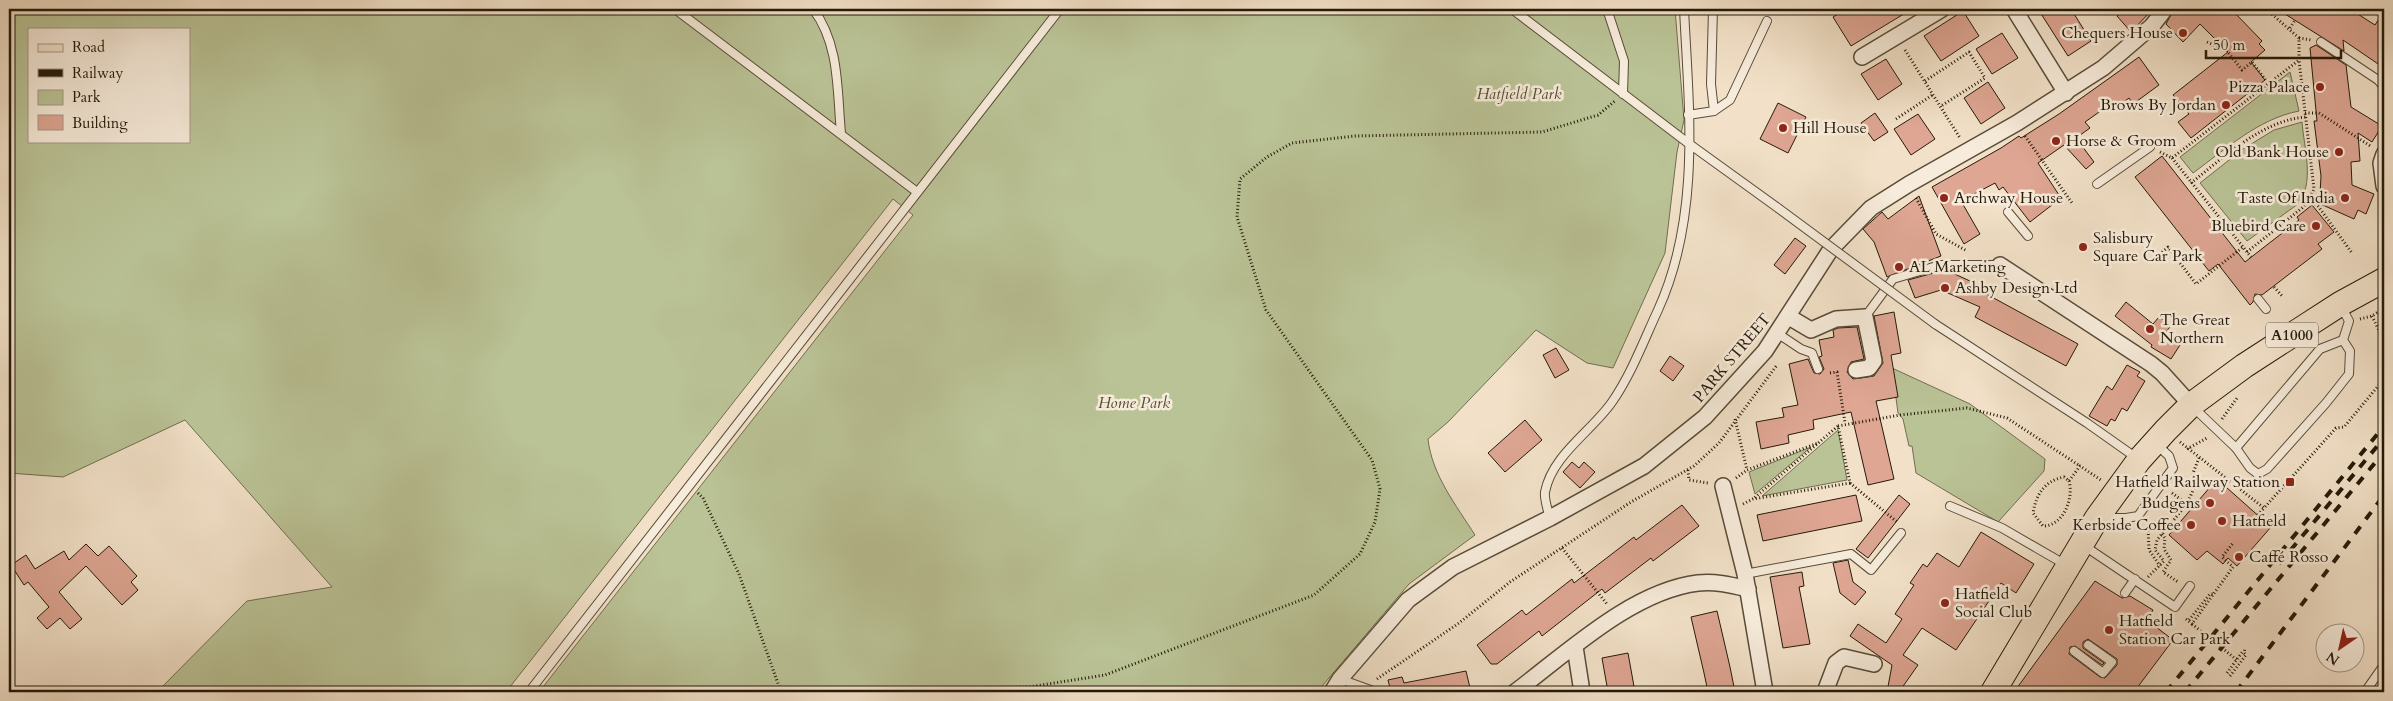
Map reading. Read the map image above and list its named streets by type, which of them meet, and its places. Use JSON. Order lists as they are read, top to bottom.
{
  "streets": {
    "main road": ["A1000"],
    "street": ["PARK STREET"]
  },
  "parks": ["Hatfield Park", "Home Park"],
  "places": {
    "other": [
      "Chequers House",
      "Pizza Palace",
      "Brows By Jordan",
      "Hill House",
      "Horse & Groom",
      "Old Bank House",
      "Archway House",
      "Taste Of India",
      "Bluebird Care",
      "Salisbury Square Car Park",
      "AL Marketing",
      "Ashby Design Ltd",
      "The Great Northern",
      "Budgens",
      "Hatfield",
      "Kerbside Coffee",
      "Caffé Rosso",
      "Hatfield Social Club",
      "Hatfield Station Car Park"
    ],
    "transit": ["Hatfield Railway Station"]
  },
  "legend": [
    "Road",
    "Railway",
    "Park",
    "Building"
  ],
  "scale_bar": "50 m",
  "north": "bottom left"
}
